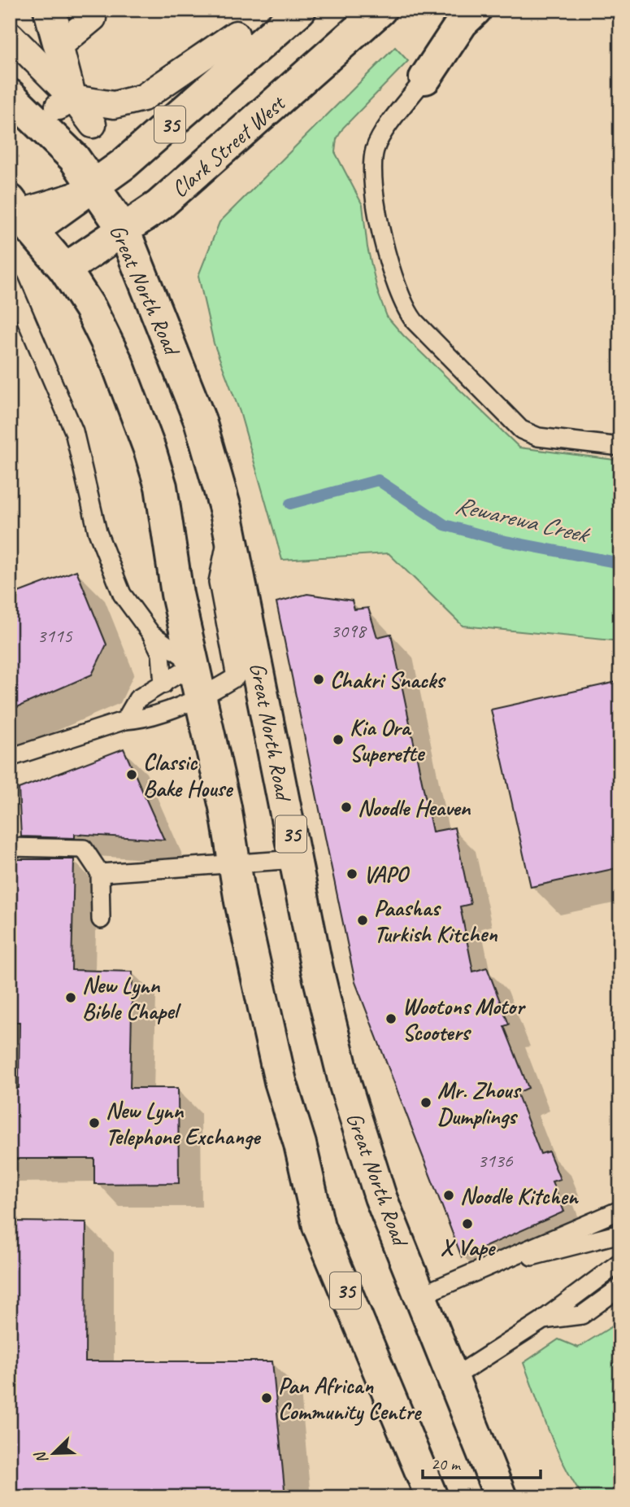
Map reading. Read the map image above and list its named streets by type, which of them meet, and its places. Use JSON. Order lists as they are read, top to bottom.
{
  "streets": {
    "main road": ["35", "Clark Street West", "Great North Road"]
  },
  "crossings": [
    ["35", "Clark Street West"],
    ["35", "Great North Road"],
    ["Clark Street West", "Great North Road"]
  ],
  "water": ["Rewarewa Creek"],
  "places": [
    "Chakri Snacks",
    "Kia Ora Superette",
    "Classic Bake House",
    "Noodle Heaven",
    "VAPO",
    "Paashas Turkish Kitchen",
    "New Lynn Bible Chapel",
    "Wootons Motor Scooters",
    "Mr. Zhous Dumplings",
    "New Lynn Telephone Exchange",
    "Noodle Kitchen",
    "X Vape",
    "Pan African Community Centre"
  ],
  "house_numbers": ["3098", "3115", "3136"],
  "scale_bar": "20 m",
  "north": "bottom left"
}
